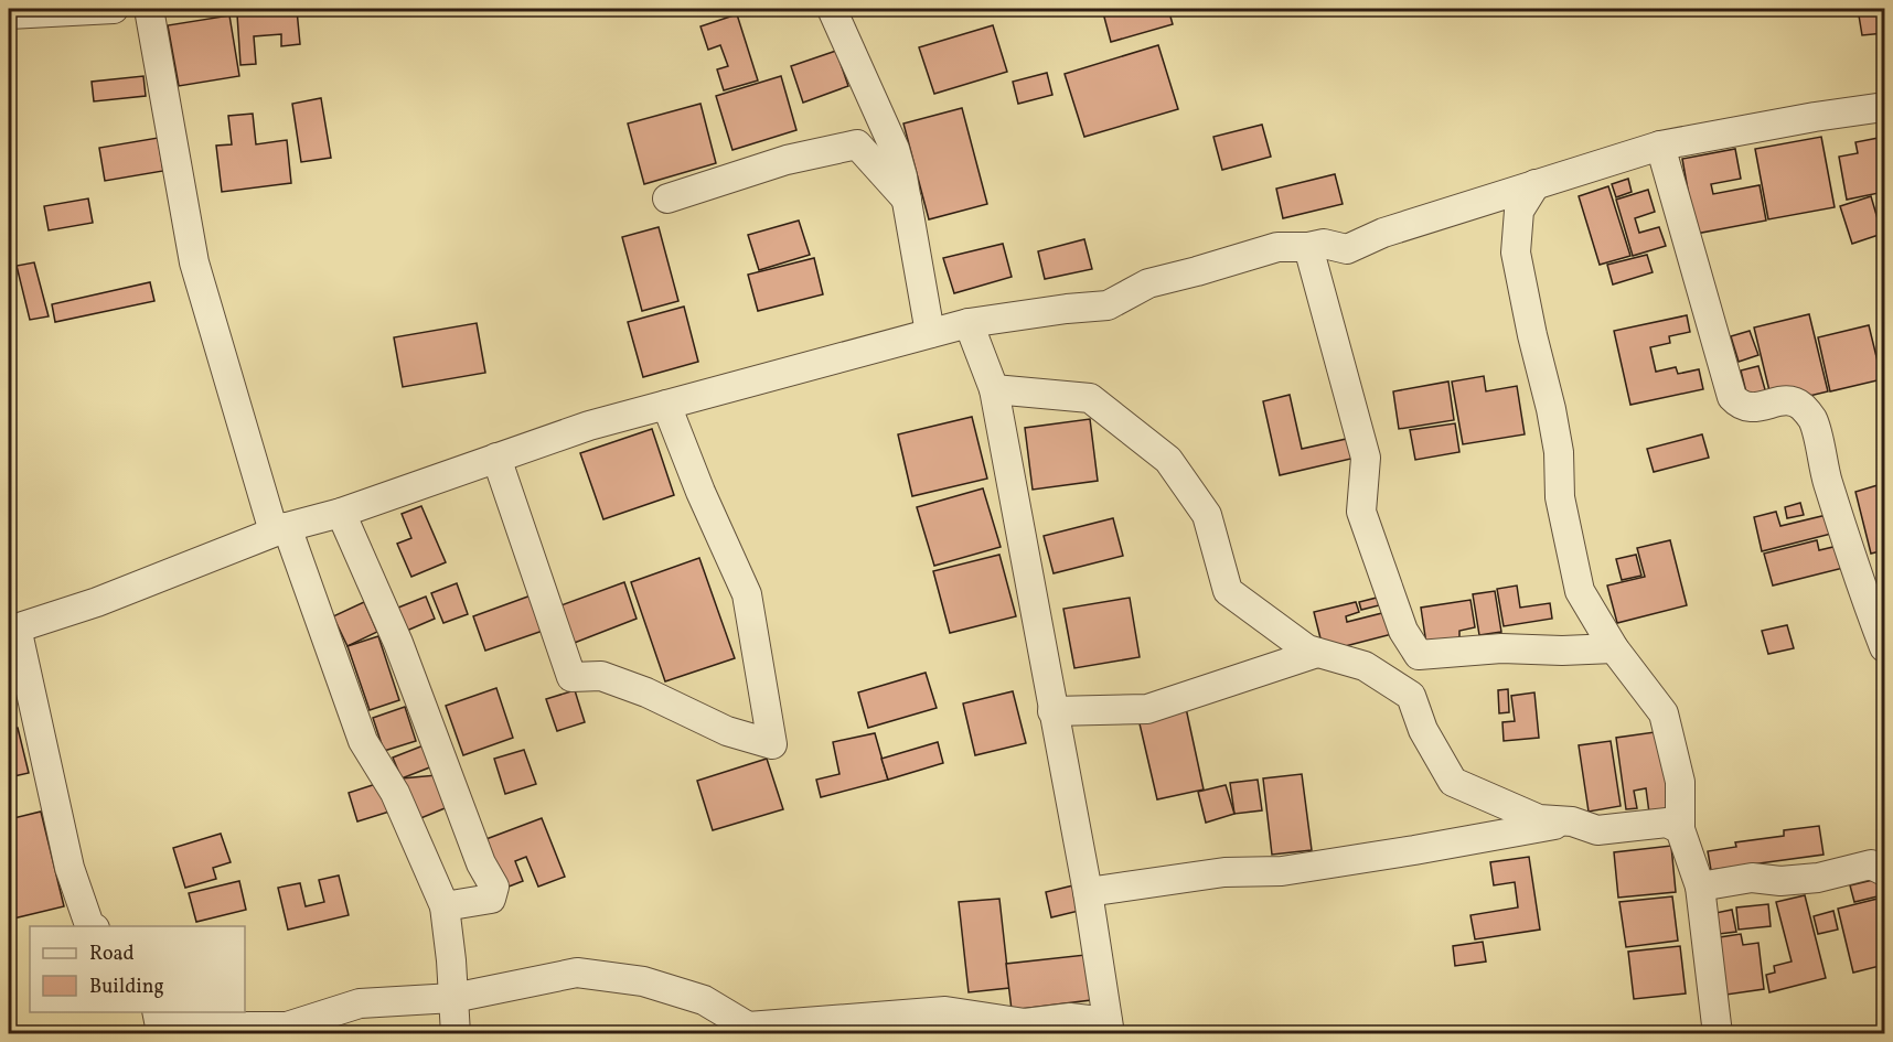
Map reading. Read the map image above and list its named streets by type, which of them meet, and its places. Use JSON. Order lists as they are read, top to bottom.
{
  "legend": ["Road", "Building"]
}
